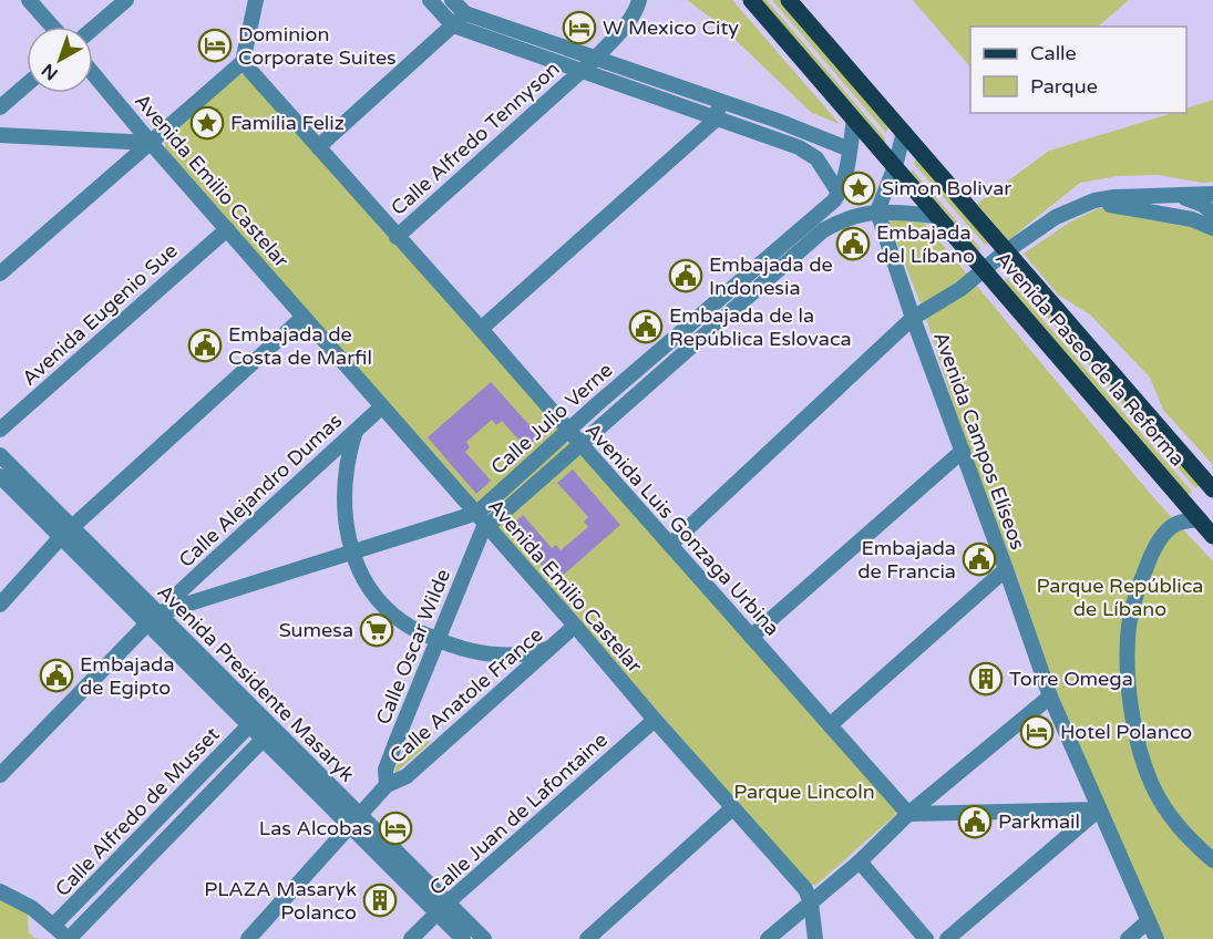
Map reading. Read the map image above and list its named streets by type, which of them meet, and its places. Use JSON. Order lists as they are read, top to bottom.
{
  "streets": {
    "main road": ["Avenida Paseo de la Reforma"],
    "street": [
      "Calle Alfredo Tennyson",
      "Avenida Emilio Castelar",
      "Avenida Eugenio Sue",
      "Calle Julio Verne",
      "Avenida Campos Elíseos",
      "Calle Alejandro Dumas",
      "Avenida Luis Gonzaga Urbina",
      "Calle Oscar Wilde",
      "Avenida Presidente Masaryk",
      "Calle Anatole France",
      "Calle Alfredo de Musset",
      "Calle Juan de Lafontaine"
    ]
  },
  "crossings": [
    ["Calle Alfredo Tennyson", "Avenida Luis Gonzaga Urbina"],
    ["Avenida Emilio Castelar", "Avenida Eugenio Sue"],
    ["Avenida Emilio Castelar", "Calle Julio Verne"],
    ["Avenida Emilio Castelar", "Calle Alejandro Dumas"],
    ["Avenida Emilio Castelar", "Calle Oscar Wilde"],
    ["Avenida Emilio Castelar", "Calle Anatole France"],
    ["Avenida Emilio Castelar", "Calle Juan de Lafontaine"],
    ["Avenida Paseo de la Reforma", "Calle Julio Verne"],
    ["Calle Julio Verne", "Avenida Campos Elíseos"],
    ["Calle Julio Verne", "Calle Alejandro Dumas"],
    ["Calle Julio Verne", "Avenida Luis Gonzaga Urbina"],
    ["Calle Julio Verne", "Calle Oscar Wilde"],
    ["Calle Julio Verne", "Avenida Presidente Masaryk"],
    ["Calle Alejandro Dumas", "Avenida Presidente Masaryk"],
    ["Calle Oscar Wilde", "Calle Anatole France"],
    ["Avenida Presidente Masaryk", "Calle Anatole France"],
    ["Avenida Presidente Masaryk", "Calle Alfredo de Musset"],
    ["Avenida Presidente Masaryk", "Calle Juan de Lafontaine"]
  ],
  "parks": ["Parque República de Líbano", "Parque Lincoln"],
  "places": {
    "hotel": [
      "W Mexico City",
      "Dominion Corporate Suites",
      "Hotel Polanco",
      "Las Alcobas"
    ],
    "place": ["Familia Feliz", "Simon Bolivar"],
    "public building": [
      "Embajada del Líbano",
      "Embajada de Indonesia",
      "Embajada de la República Eslovaca",
      "Embajada de Costa de Marfil",
      "Embajada de Francia",
      "Embajada de Egipto",
      "Parkmail"
    ],
    "supermarket": ["Sumesa"],
    "building": ["Torre Omega", "PLAZA Masaryk Polanco"]
  },
  "legend": ["Calle", "Parque"],
  "north": "bottom left"
}
